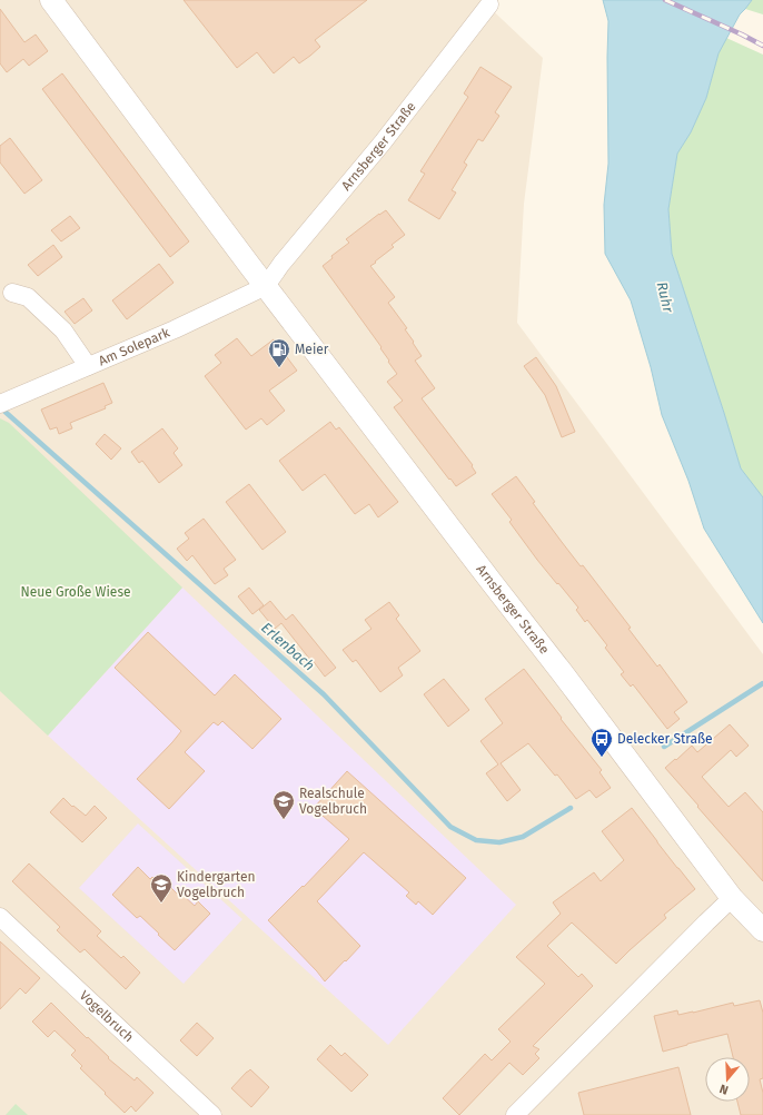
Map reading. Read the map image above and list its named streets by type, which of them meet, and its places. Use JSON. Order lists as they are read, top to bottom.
{
  "streets": {
    "street": ["Arnsberger Straße", "Am Solepark", "Vogelbruch"]
  },
  "crossings": [
    ["Arnsberger Straße", "Am Solepark"]
  ],
  "water": ["Ruhr", "Erlenbach"],
  "parks": ["Neue Große Wiese"],
  "places": {
    "fuel station": ["Meier"],
    "bus stop": ["Delecker Straße"],
    "school or university": ["Realschule Vogelbruch", "Kindergarten Vogelbruch"]
  },
  "north": "bottom"
}
